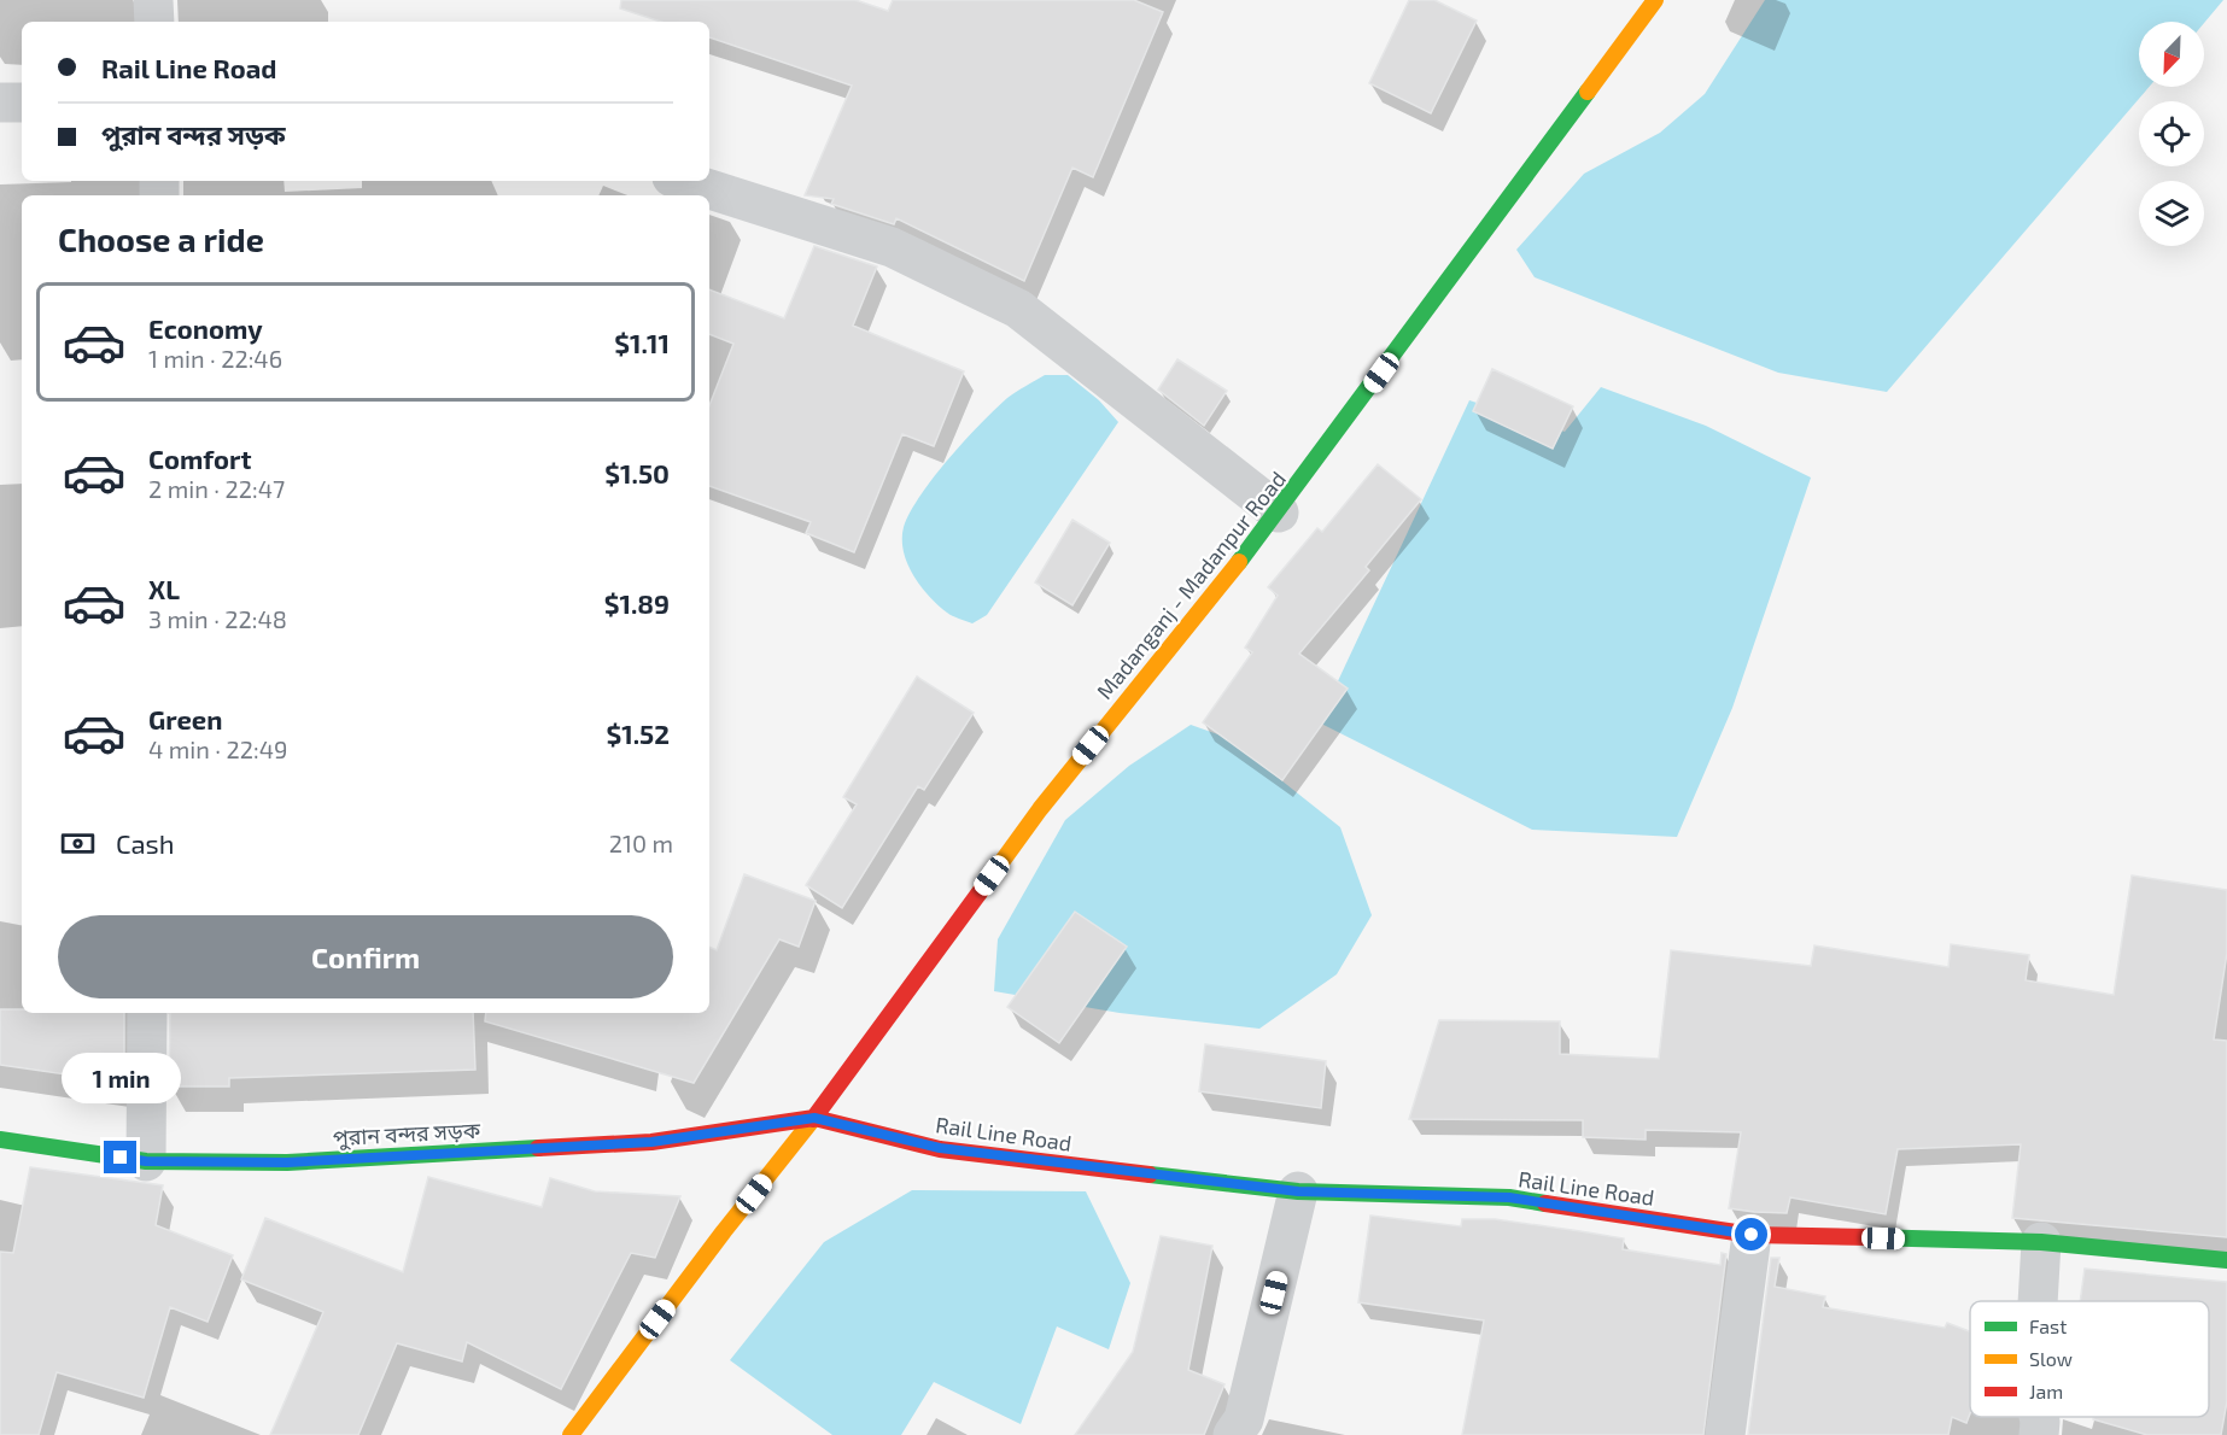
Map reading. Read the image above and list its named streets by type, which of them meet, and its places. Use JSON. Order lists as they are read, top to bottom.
{
  "streets": {
    "street": ["Madanganj - Madanpur Road", "পুরান বন্দর সড়ক", "Rail Line Road"]
  },
  "crossings": [
    ["Madanganj - Madanpur Road", "পুরান বন্দর সড়ক"],
    ["Madanganj - Madanpur Road", "Rail Line Road"],
    ["পুরান বন্দর সড়ক", "Rail Line Road"]
  ],
  "legend": ["Fast", "Slow", "Jam"],
  "north": "bottom left",
  "page": {
    "banner": ["Rail Line Road", "পুরান বন্দর সড়ক"],
    "heading": "Choose a ride",
    "list": [
      {
        "name": "Economy",
        "note": "1 min · 22:46",
        "value": "$1.11"
      },
      {
        "name": "Comfort",
        "note": "2 min · 22:47",
        "value": "$1.50"
      },
      {
        "name": "XL",
        "note": "3 min · 22:48",
        "value": "$1.89"
      },
      {
        "name": "Green",
        "note": "4 min · 22:49",
        "value": "$1.52"
      }
    ],
    "pay": ["Cash", "210 m"],
    "buttons": "Confirm",
    "bubble": "1 min"
  }
}
